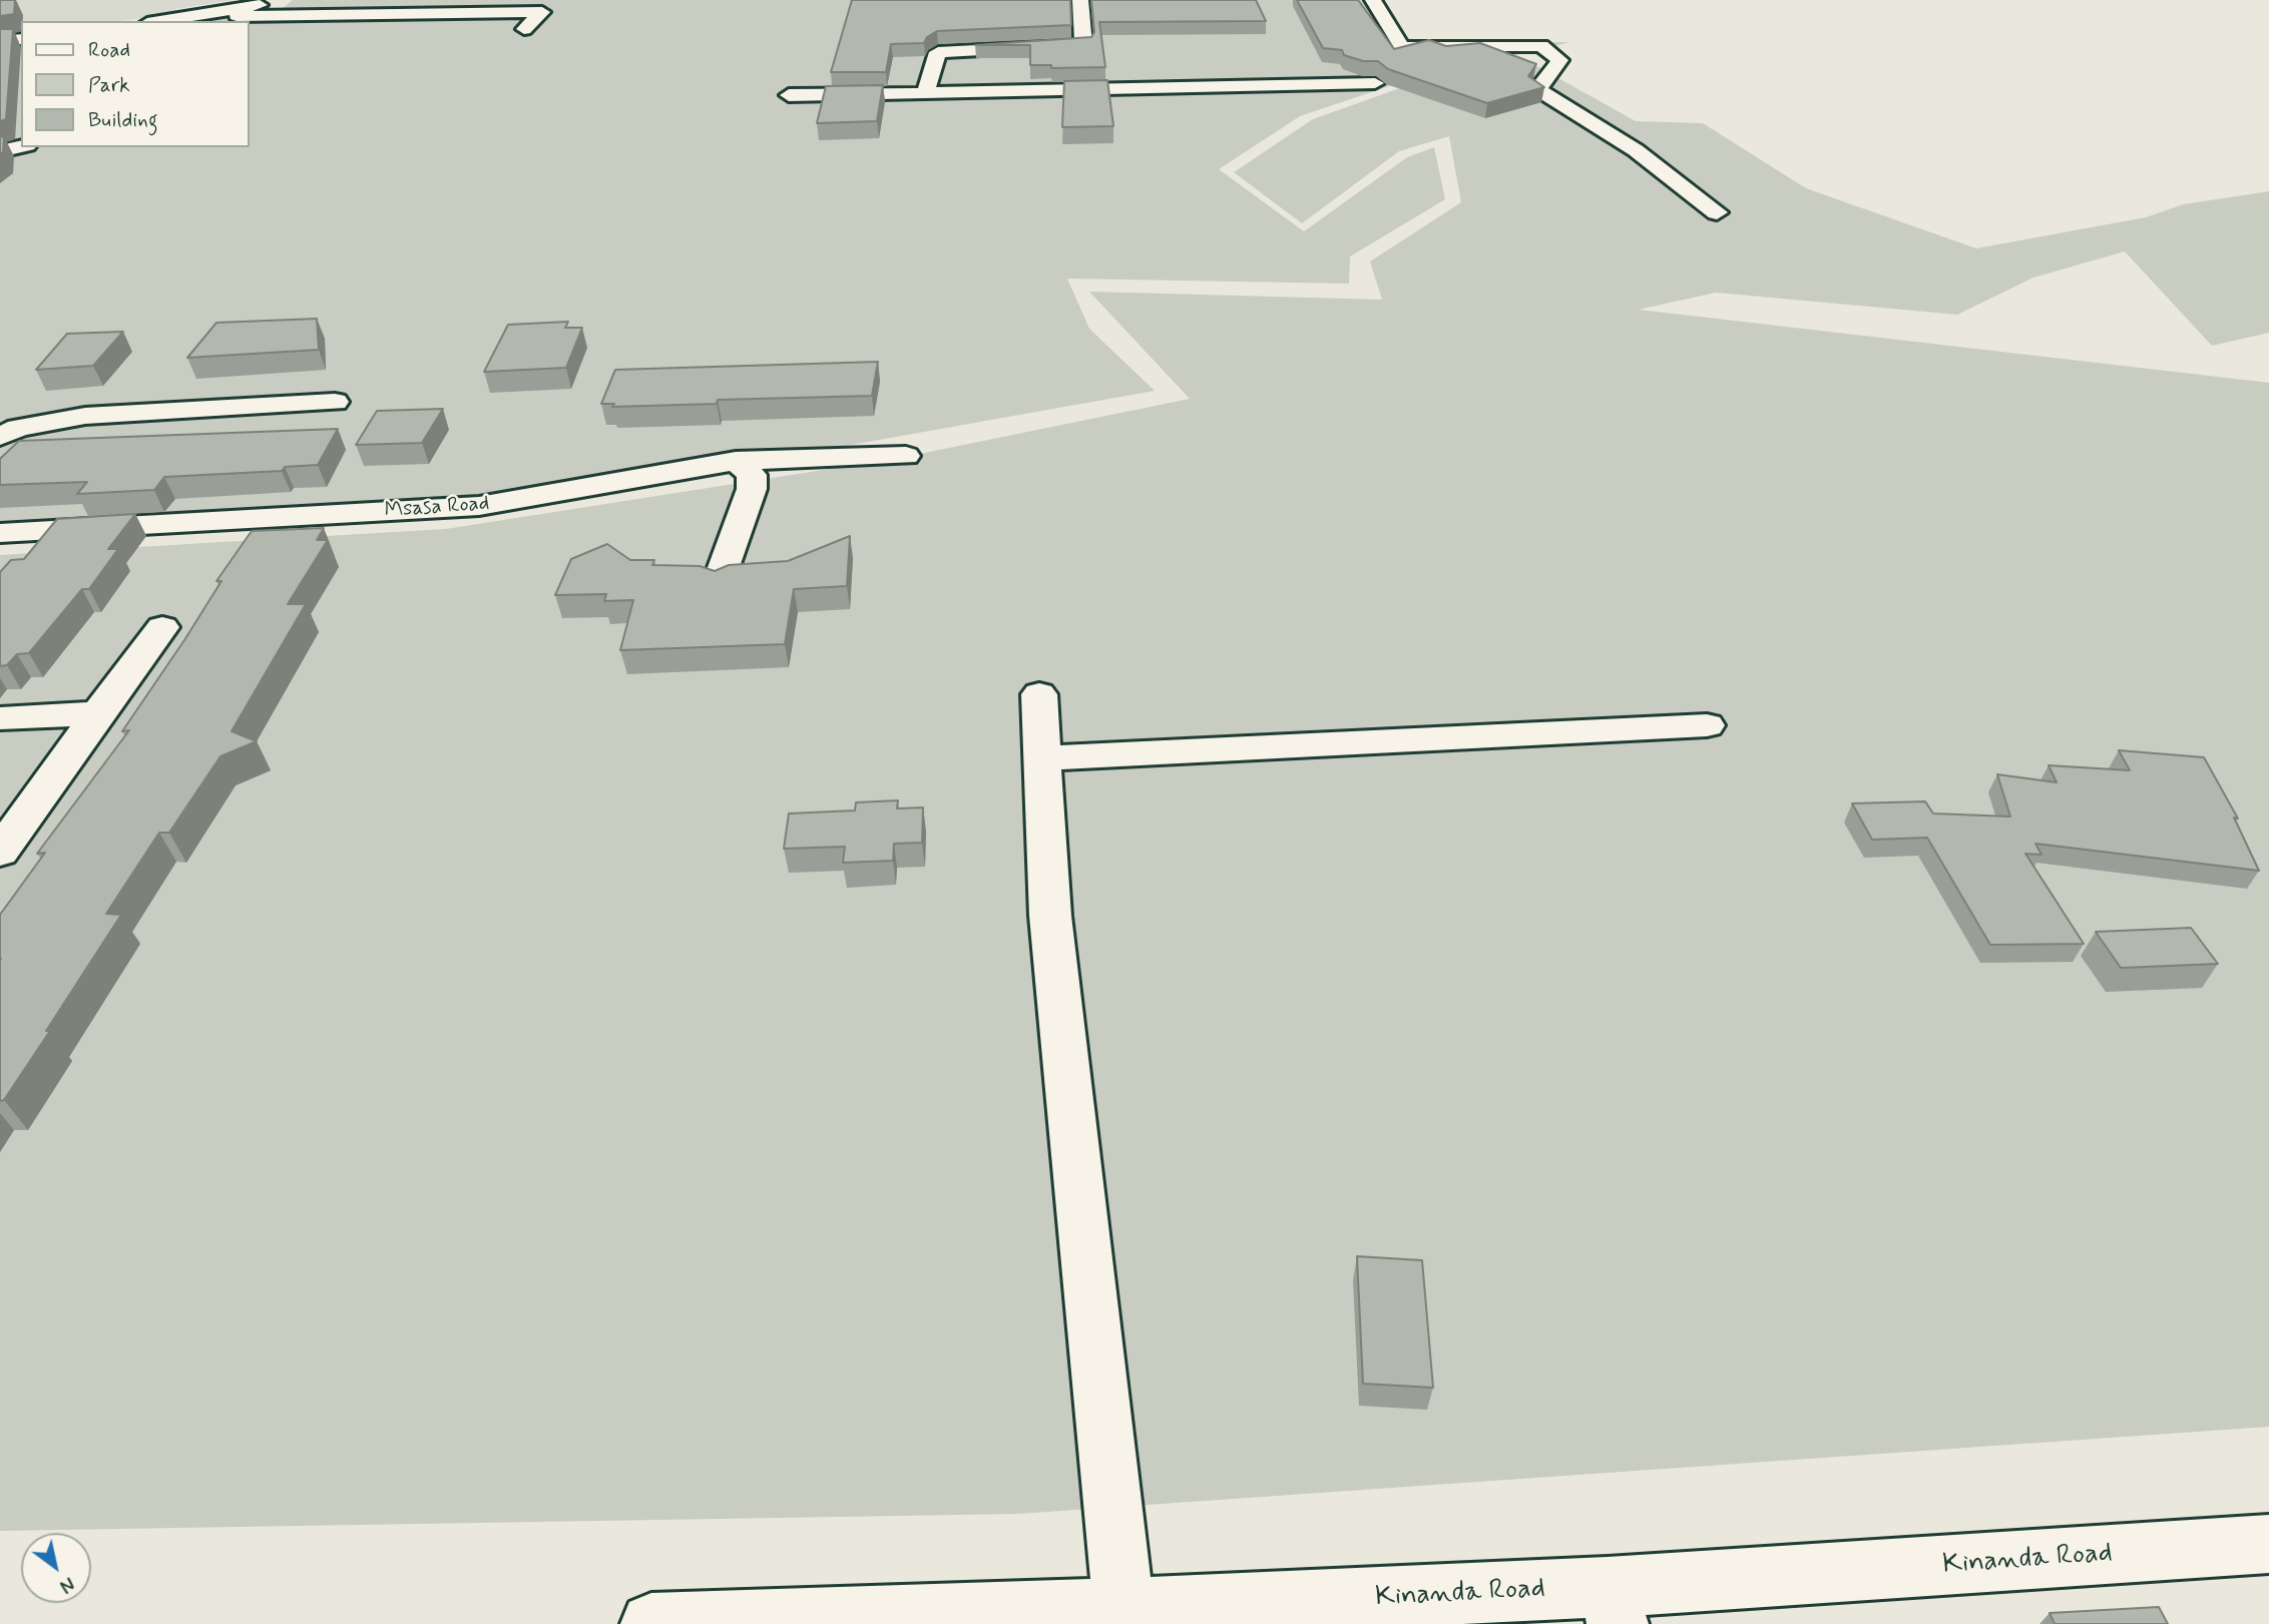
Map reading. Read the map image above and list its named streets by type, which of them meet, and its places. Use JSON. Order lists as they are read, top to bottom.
{
  "streets": {
    "street": ["Msasa Road", "Kinanda Road"]
  },
  "legend": ["Road", "Park", "Building"],
  "north": "bottom right"
}
